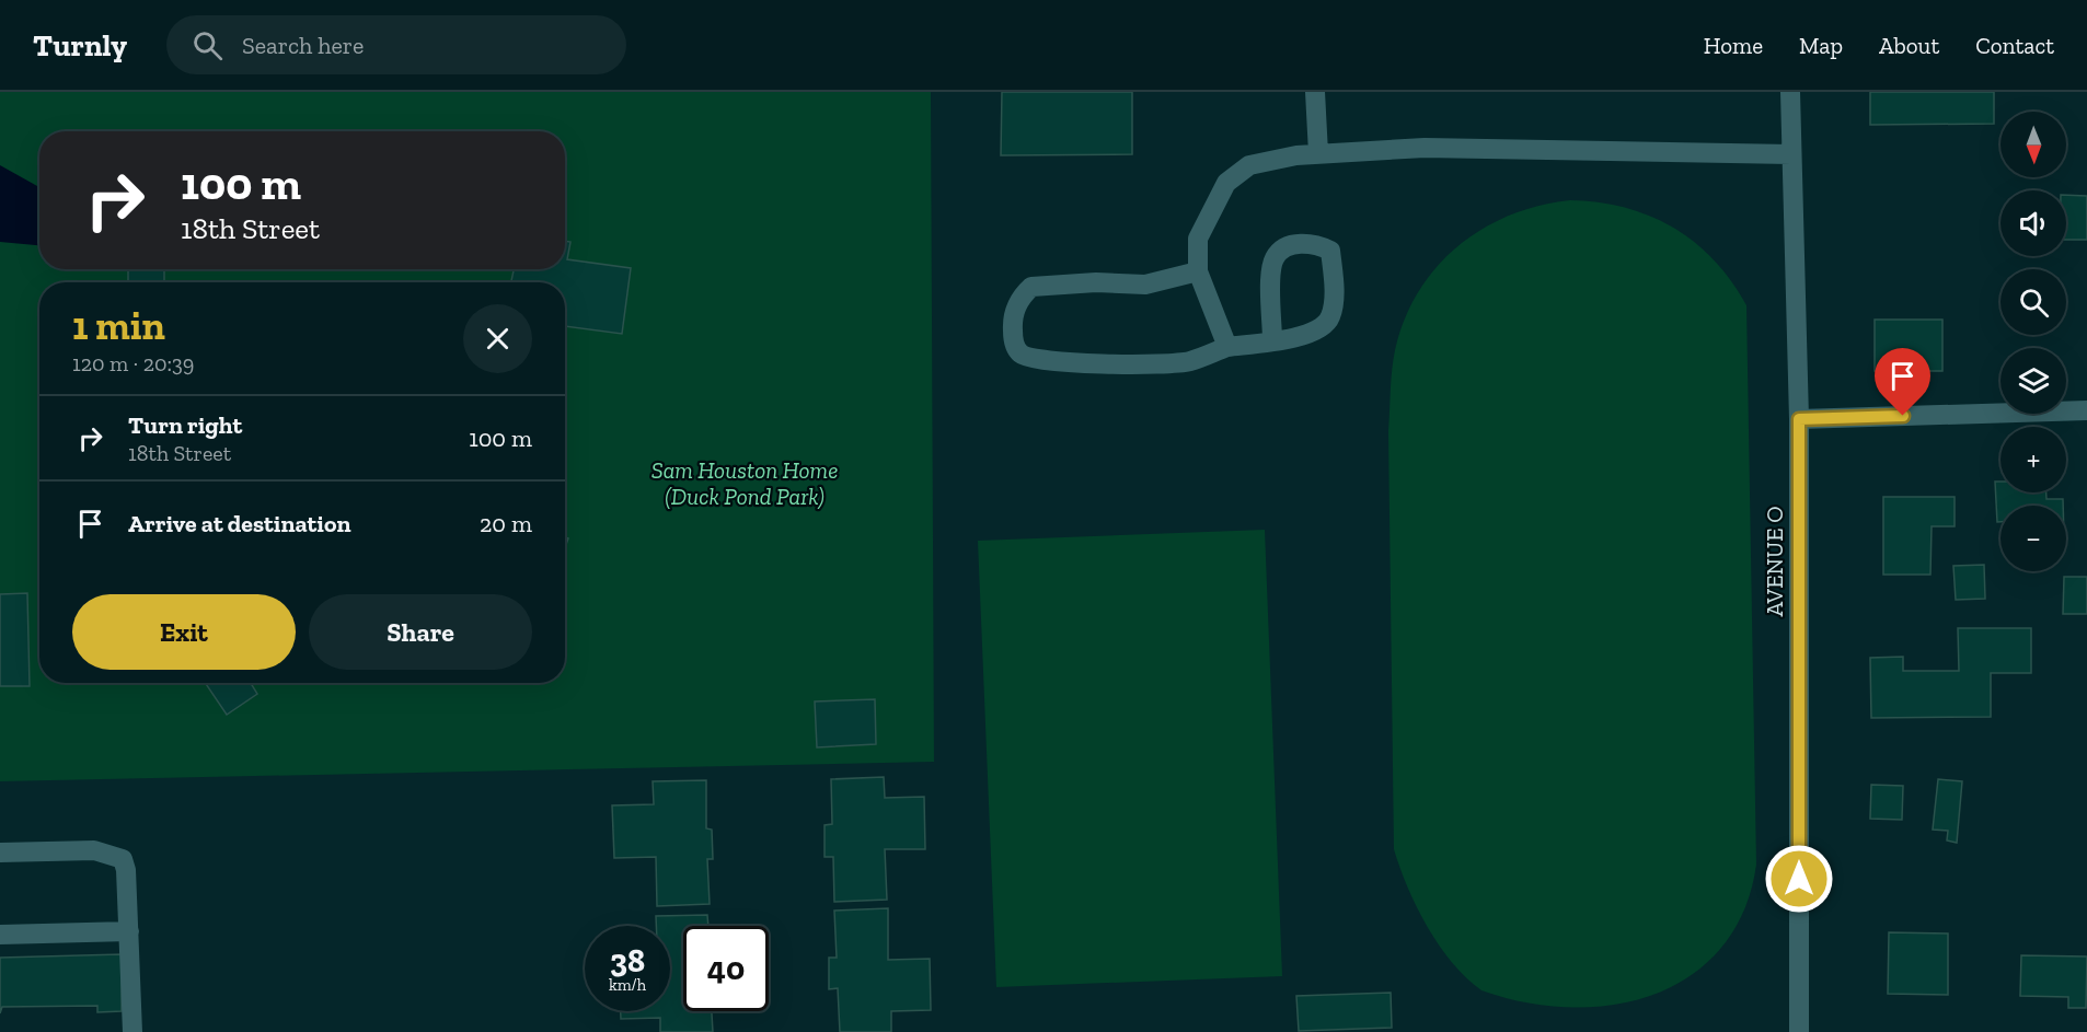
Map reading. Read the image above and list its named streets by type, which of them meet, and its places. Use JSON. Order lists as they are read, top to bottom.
{
  "streets": {
    "street": ["AVENUE O"]
  },
  "parks": ["Sam Houston Home (Duck Pond Park)"],
  "north": "bottom",
  "page": {
    "header": "Turnly",
    "search": "Search here",
    "nav": [
      "Home",
      "Map",
      "About",
      "Contact"
    ],
    "map_buttons": ["+", "−"],
    "turn": ["100 m", "18th Street"],
    "heading": ["1 min", "120 m · 20:39"],
    "list": [
      {
        "name": "Turn right",
        "note": "18th Street",
        "value": "100 m"
      },
      {
        "name": "Arrive at destination",
        "value": "20 m"
      }
    ],
    "buttons": ["Exit", "Share"],
    "speed": "38 km/h",
    "limit": "40"
  }
}
